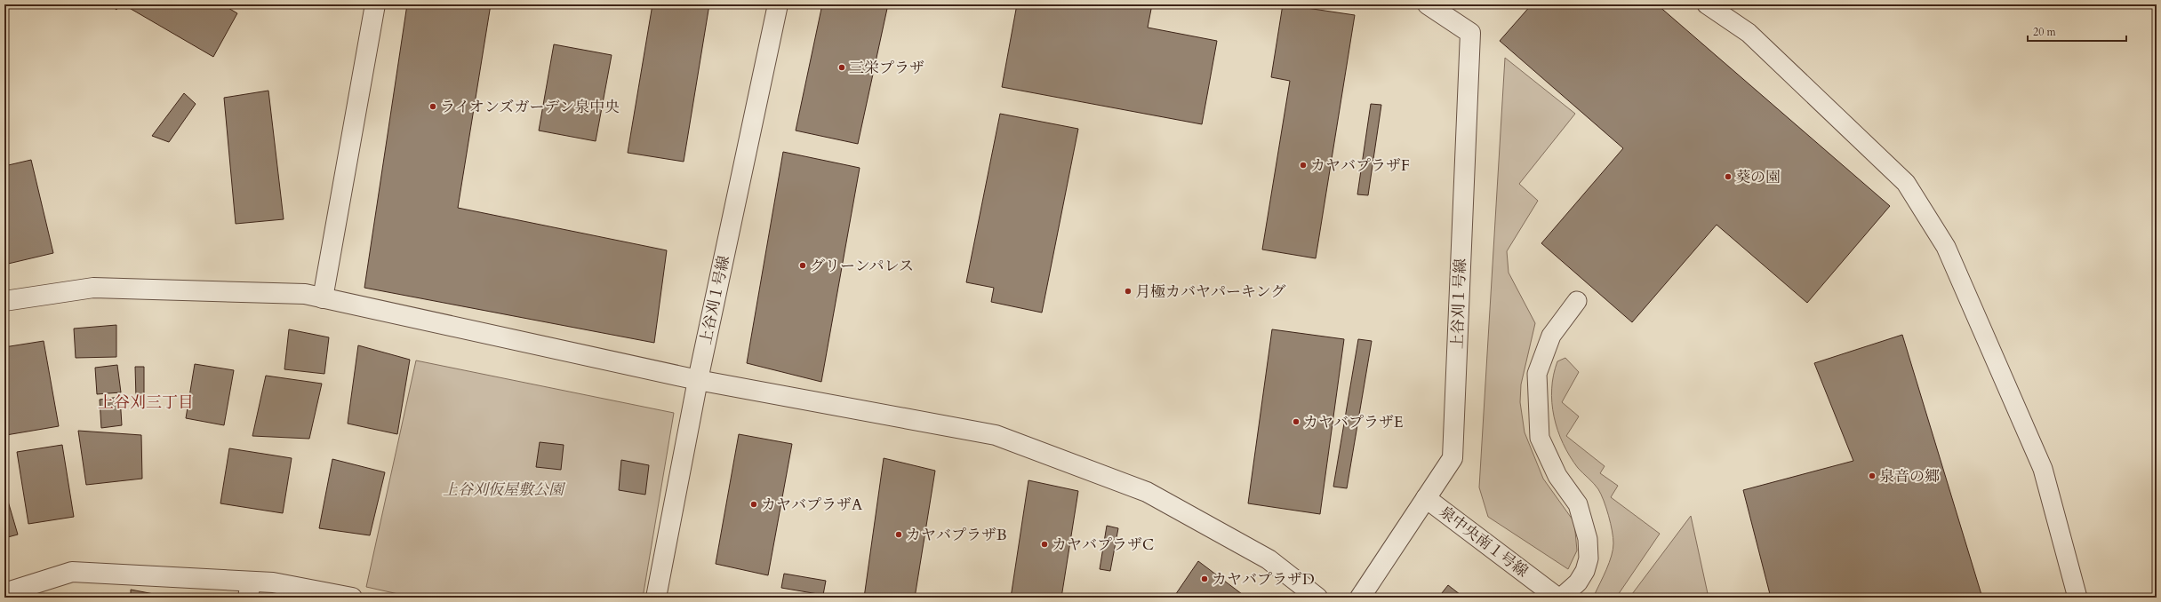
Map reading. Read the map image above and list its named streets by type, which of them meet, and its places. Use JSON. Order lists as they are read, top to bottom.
{
  "streets": {
    "street": ["上谷刈１号線", "泉中央南１号線"]
  },
  "crossings": [
    ["上谷刈１号線", "泉中央南１号線"]
  ],
  "districts": ["上谷刈三丁目"],
  "parks": ["上谷刈仮屋敷公園"],
  "places": [
    "三栄プラザ",
    "ライオンズガーデン泉中央",
    "カヤバプラザF",
    "葵の園",
    "グリーンパレス",
    "月極カバヤパーキング",
    "カヤバプラザE",
    "泉音の郷",
    "カヤバプラザA",
    "カヤバプラザB",
    "カヤバプラザC",
    "カヤバプラザD"
  ],
  "scale_bar": "20 m"
}
